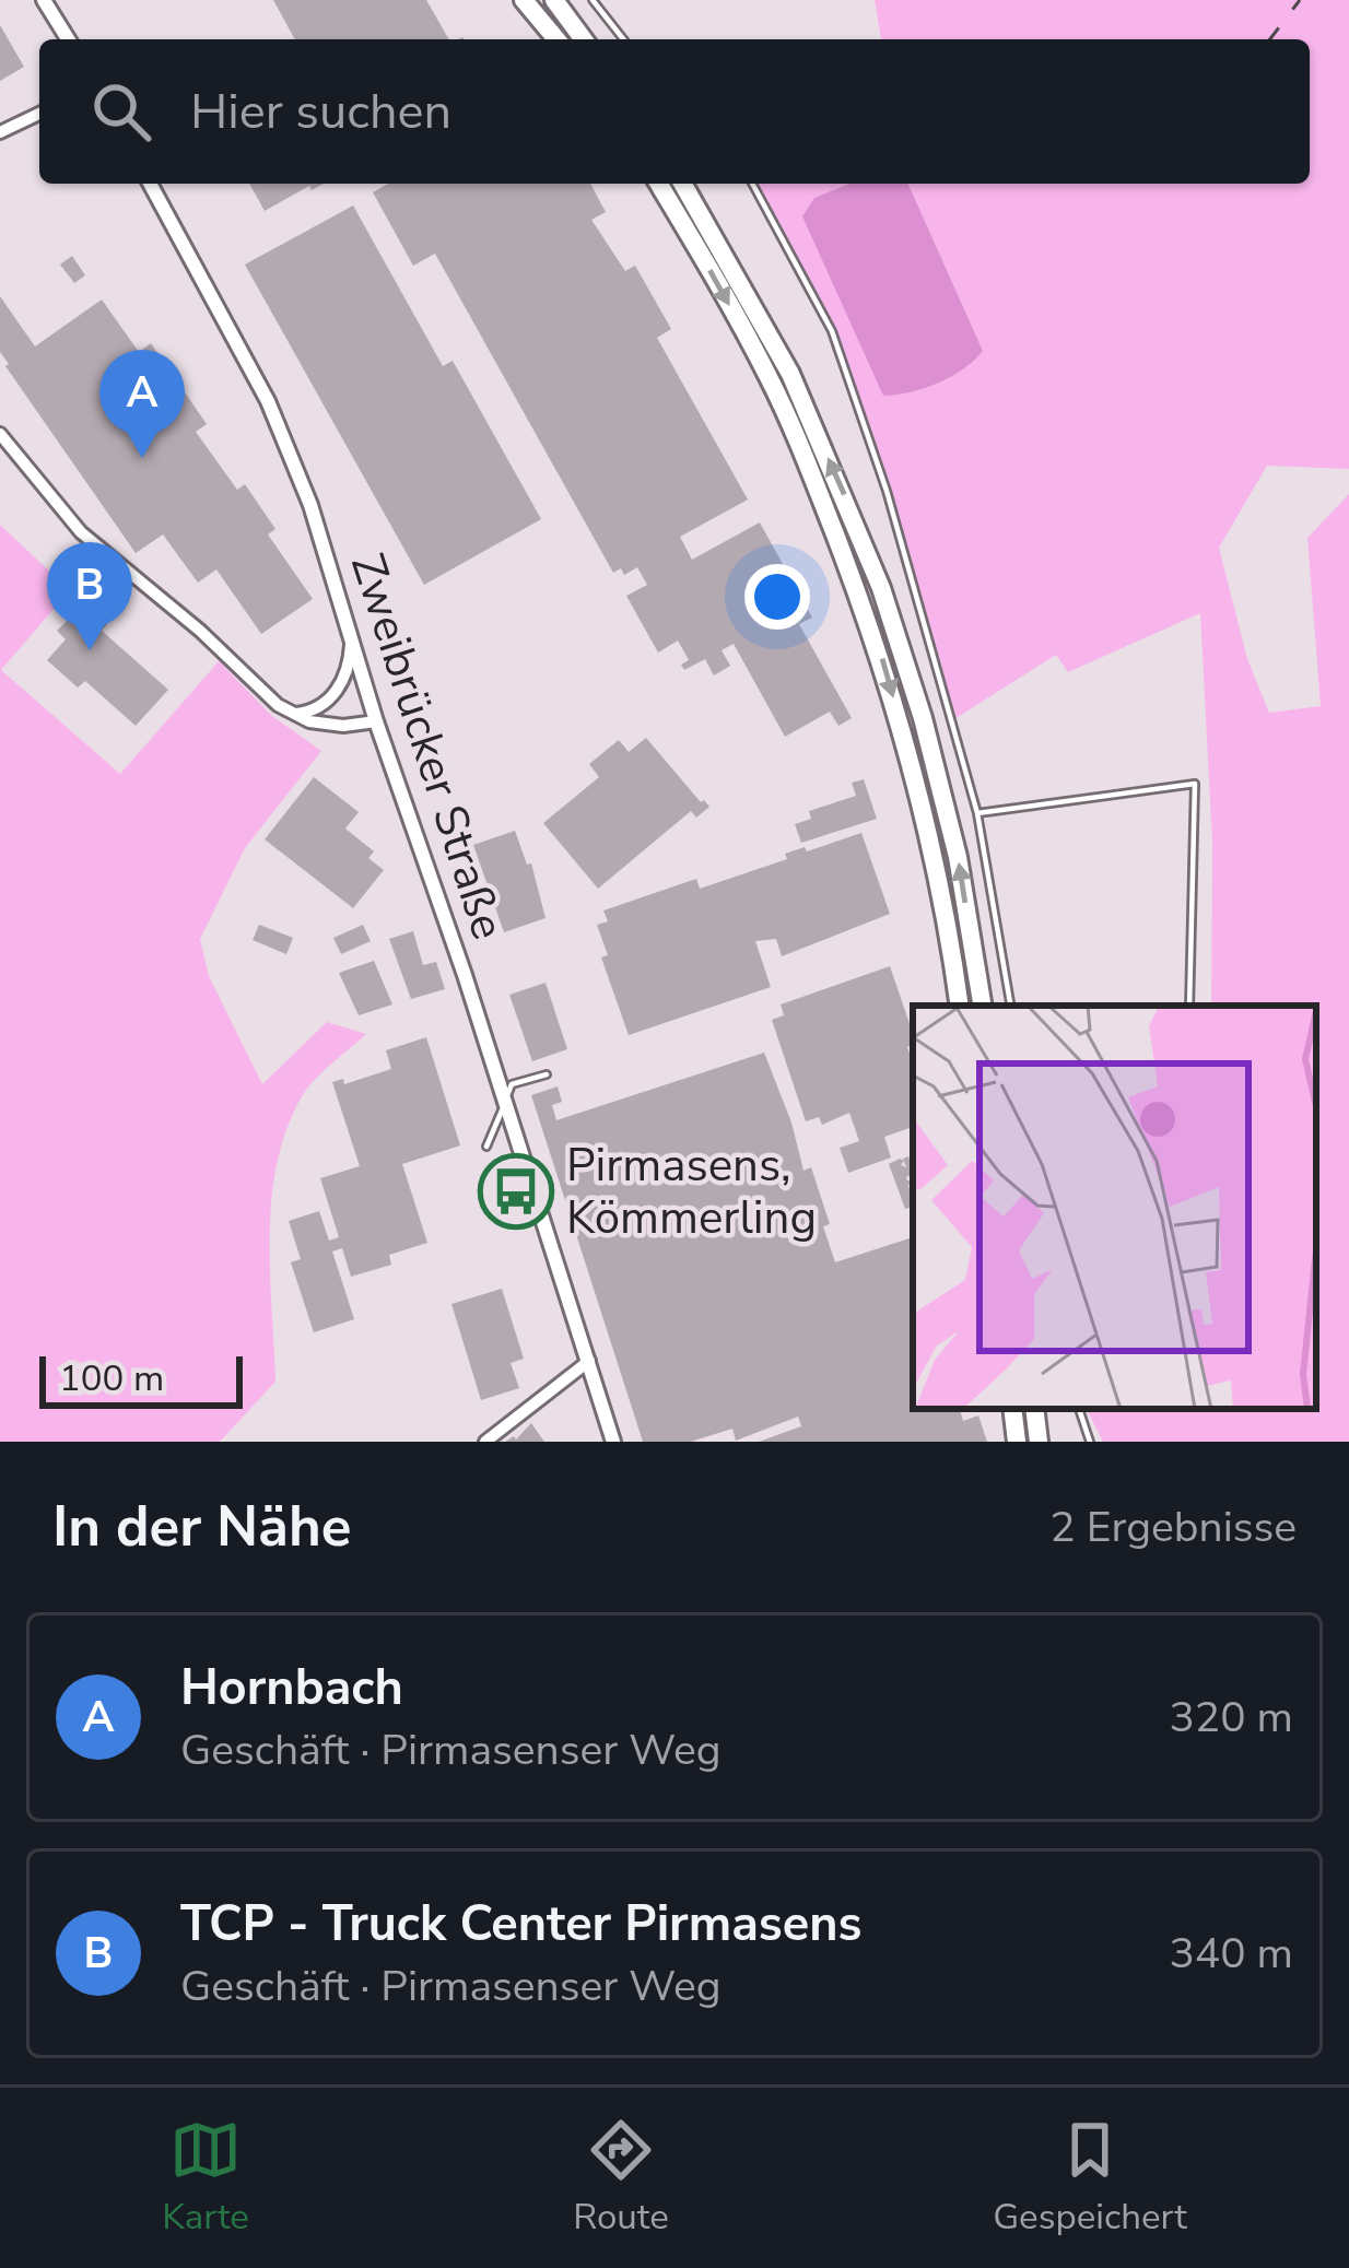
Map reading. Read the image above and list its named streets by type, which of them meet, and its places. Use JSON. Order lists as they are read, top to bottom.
{
  "streets": {
    "street": ["Zweibrücker Straße"]
  },
  "places": {
    "bus stop": ["Pirmasens, Kömmerling"]
  },
  "scale_bar": "100 m",
  "page": {
    "search": "Hier suchen",
    "pins": ["A", "B"],
    "scale": "100 m",
    "heading": ["In der Nähe", "2 Ergebnisse"],
    "list": [
      {
        "mark": "A",
        "name": "Hornbach",
        "note": "Geschäft · Pirmasenser Weg",
        "value": "320 m"
      },
      {
        "mark": "B",
        "name": "TCP - Truck Center Pirmasens",
        "note": "Geschäft · Pirmasenser Weg",
        "value": "340 m"
      }
    ],
    "nav": ["Karte", "Route", "Gespeichert"]
  }
}
